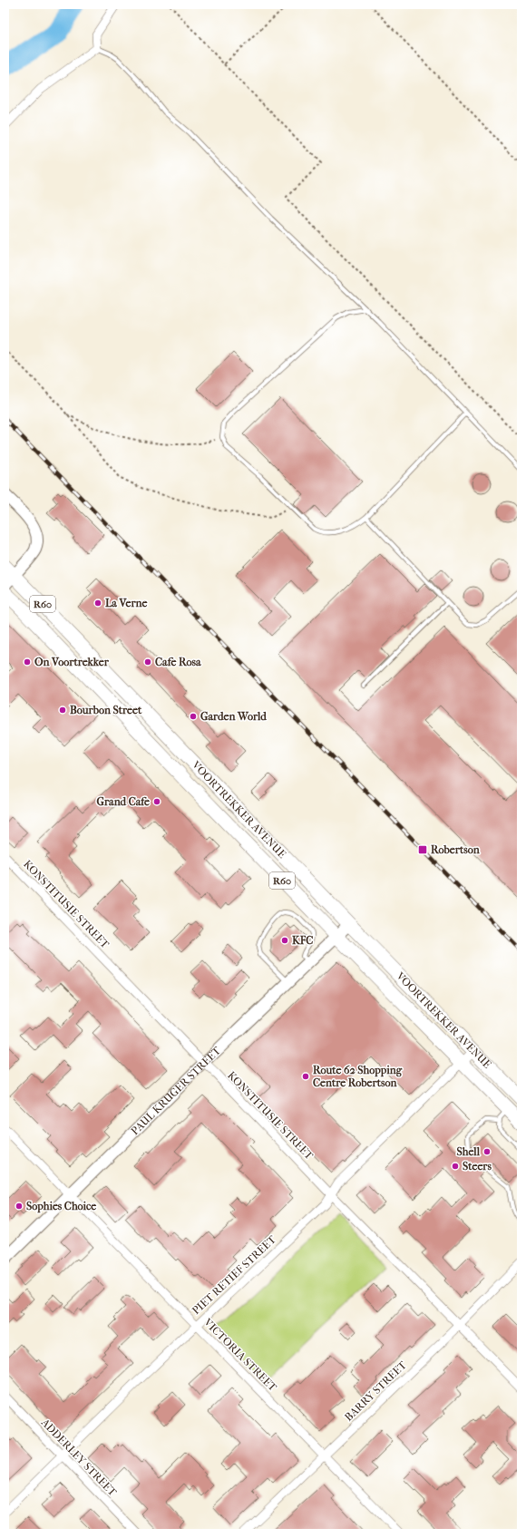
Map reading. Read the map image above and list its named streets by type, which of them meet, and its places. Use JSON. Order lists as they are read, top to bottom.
{
  "streets": {
    "main road": ["R60", "VOORTREKKER AVENUE"],
    "street": [
      "KONSTITUSIE STREET",
      "PAUL KRUGER STREET",
      "PIET RETIEF STREET",
      "VICTORIA STREET",
      "BARRY STREET",
      "ADDERLEY STREET"
    ]
  },
  "crossings": [
    ["VOORTREKKER AVENUE", "PAUL KRUGER STREET"],
    ["VOORTREKKER AVENUE", "PIET RETIEF STREET"],
    ["KONSTITUSIE STREET", "PAUL KRUGER STREET"],
    ["KONSTITUSIE STREET", "PIET RETIEF STREET"],
    ["KONSTITUSIE STREET", "BARRY STREET"],
    ["PAUL KRUGER STREET", "VICTORIA STREET"],
    ["PIET RETIEF STREET", "VICTORIA STREET"],
    ["PIET RETIEF STREET", "ADDERLEY STREET"],
    ["VICTORIA STREET", "BARRY STREET"]
  ],
  "places": {
    "other": [
      "La Verne",
      "On Voortrekker",
      "Cafe Rosa",
      "Bourbon Street",
      "Garden World",
      "Grand Cafe",
      "KFC",
      "Route 62 Shopping Centre Robertson",
      "Shell",
      "Steers",
      "Sophies Choice"
    ],
    "transit": ["Robertson"]
  }
}
